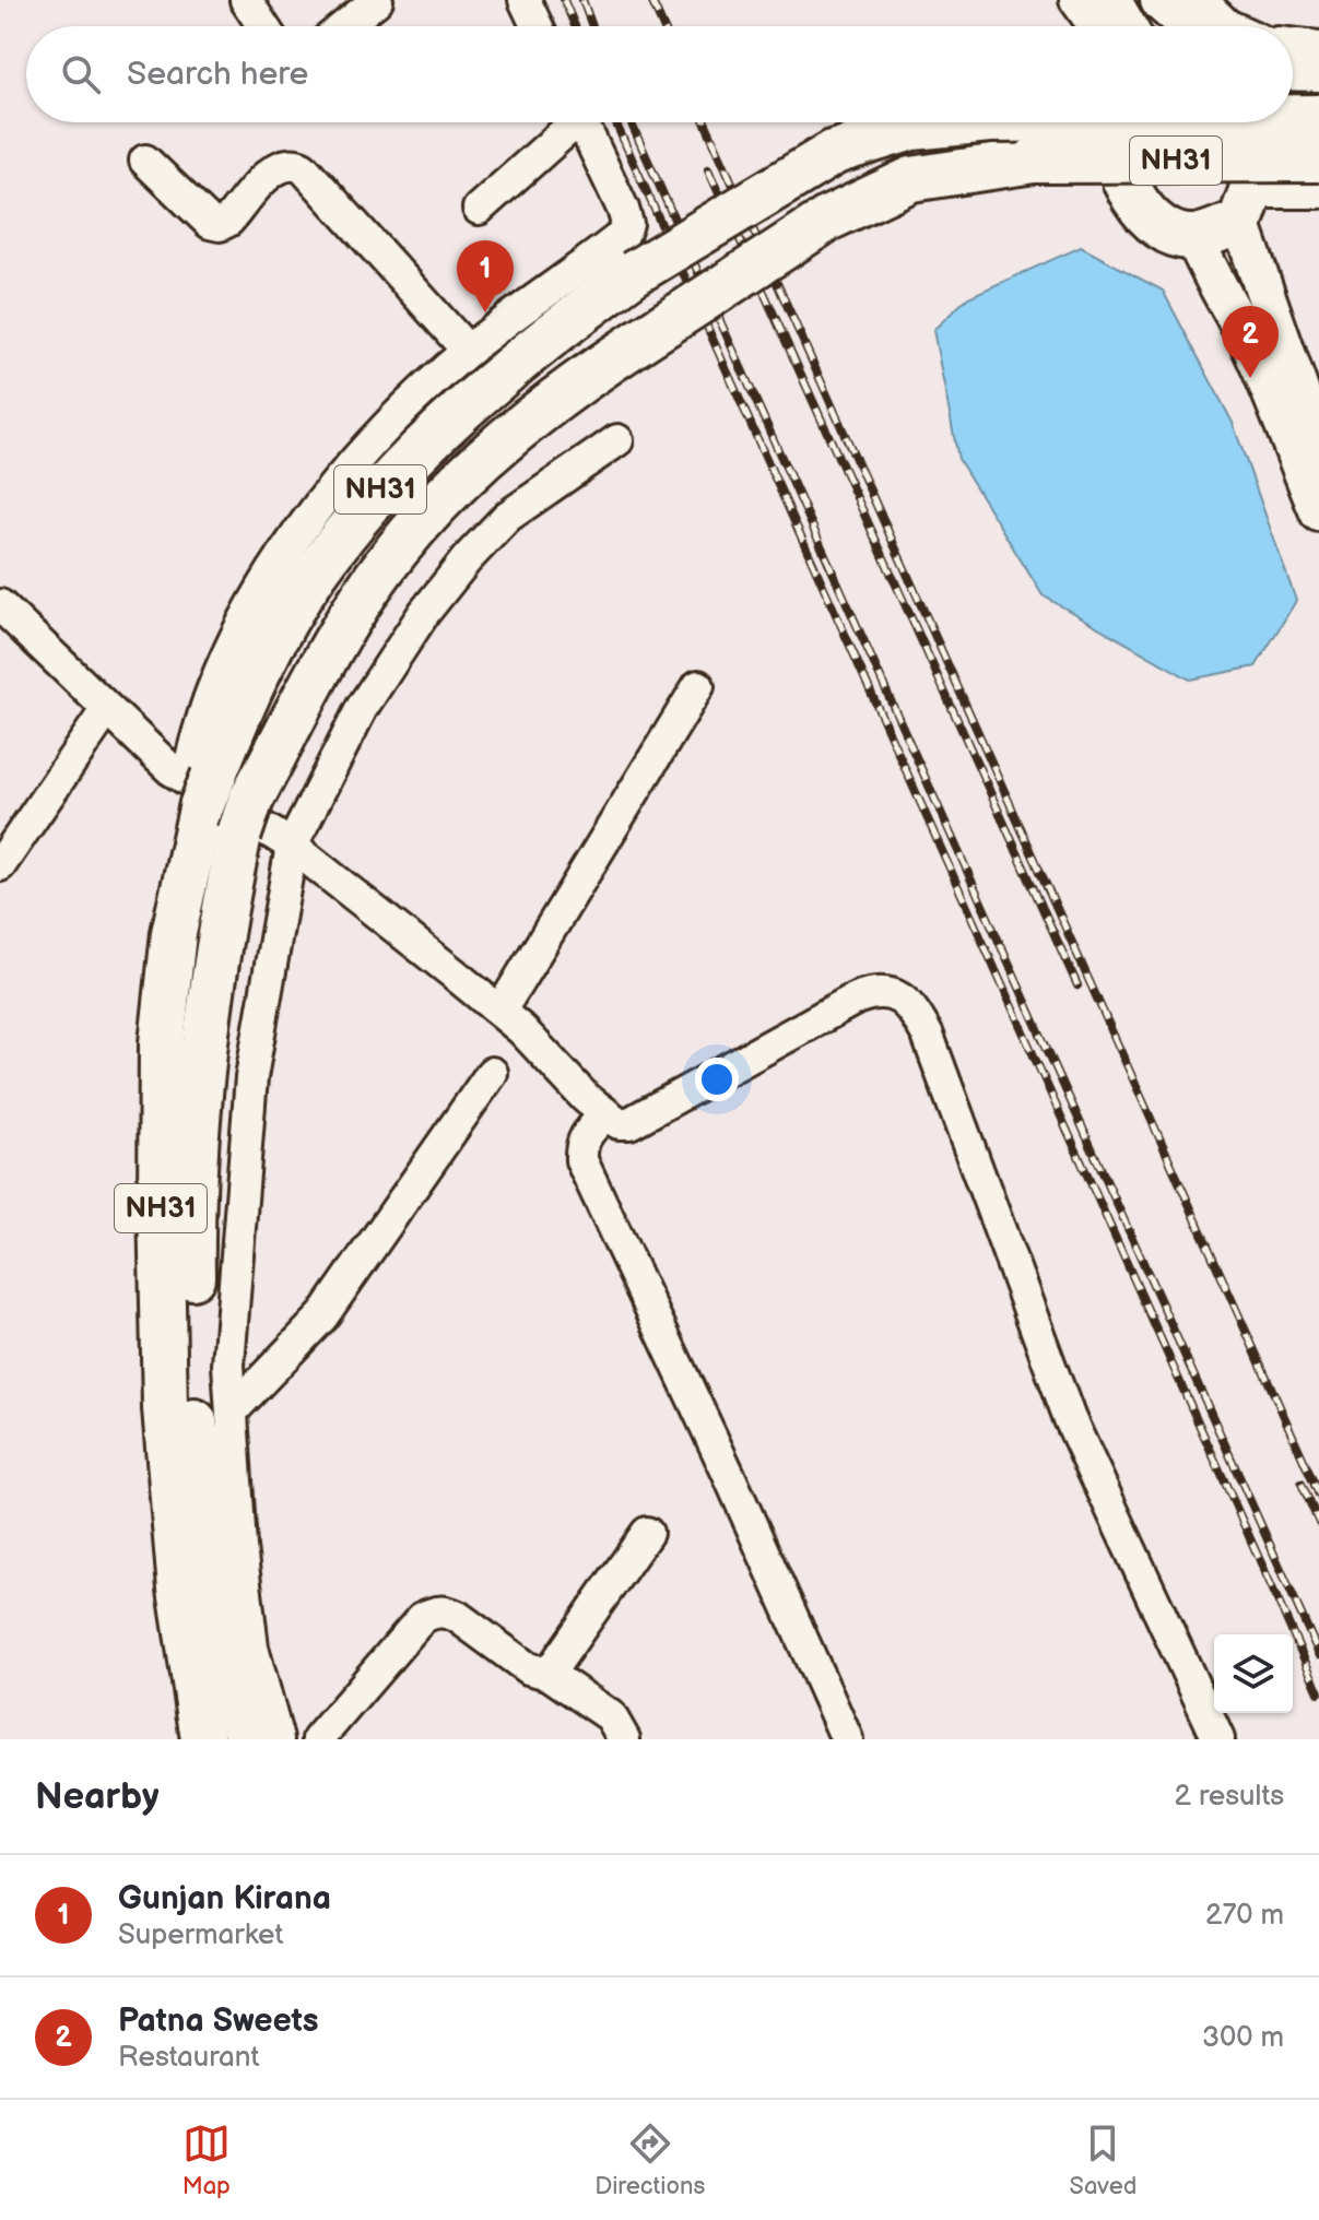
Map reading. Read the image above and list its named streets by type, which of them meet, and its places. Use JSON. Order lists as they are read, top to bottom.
{
  "streets": {
    "highway": ["NH31"]
  },
  "page": {
    "search": "Search here",
    "pins": ["1", "2"],
    "heading": ["Nearby", "2 results"],
    "list": [
      {
        "mark": "1",
        "name": "Gunjan Kirana",
        "note": "Supermarket",
        "value": "270 m"
      },
      {
        "mark": "2",
        "name": "Patna Sweets",
        "note": "Restaurant",
        "value": "300 m"
      }
    ],
    "nav": ["Map", "Directions", "Saved"]
  }
}
